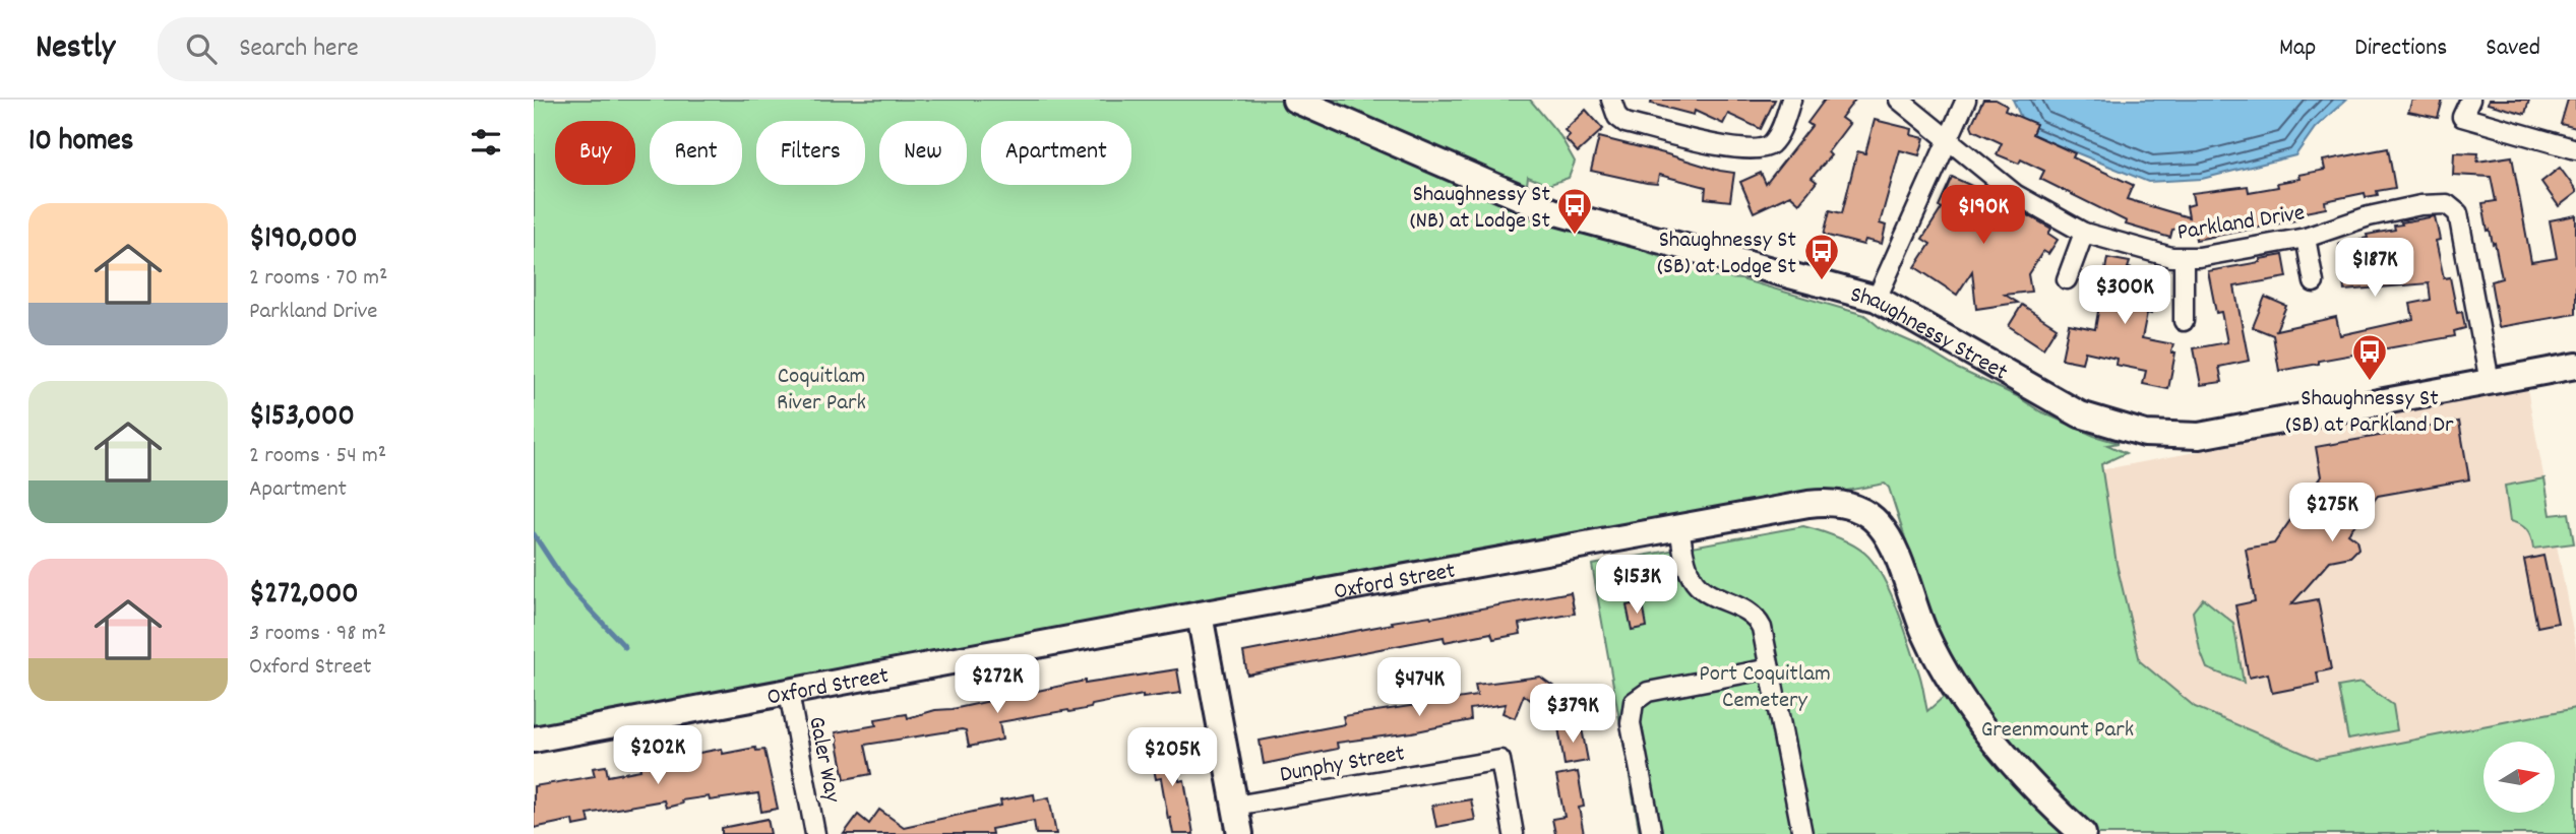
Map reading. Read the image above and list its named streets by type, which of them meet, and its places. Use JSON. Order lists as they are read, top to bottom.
{
  "streets": {
    "street": [
      "Parkland Drive",
      "Shaughnessy Street",
      "Oxford Street",
      "Galer Way",
      "Dunphy Street"
    ]
  },
  "crossings": [
    ["Parkland Drive", "Shaughnessy Street"],
    ["Oxford Street", "Galer Way"]
  ],
  "parks": ["Coquitlam River Park", "Port Coquitlam Cemetery", "Greenmount Park"],
  "places": {
    "bus stop": ["Shaughnessy St (NB) at Lodge St", "Shaughnessy St (SB) at Lodge St", "Shaughnessy St (SB) at Parkland Dr"]
  },
  "north": "right",
  "page": {
    "header": "Nestly",
    "search": "Search here",
    "nav": ["Map", "Directions", "Saved"],
    "heading": "10 homes",
    "chip": [
      "Buy",
      "Rent",
      "Filters",
      "New",
      "Apartment"
    ],
    "list": [
      {
        "name": "$190,000",
        "note": "2 rooms · 70 m² · Parkland Drive"
      },
      {
        "name": "$153,000",
        "note": "2 rooms · 54 m² · Apartment"
      },
      {
        "name": "$272,000",
        "note": "3 rooms · 98 m² · Oxford Street"
      }
    ],
    "price": [
      "$190K",
      "$187K",
      "$300K",
      "$275K",
      "$153K",
      "$272K",
      "$474K",
      "$379K",
      "$202K",
      "$205K"
    ]
  }
}
